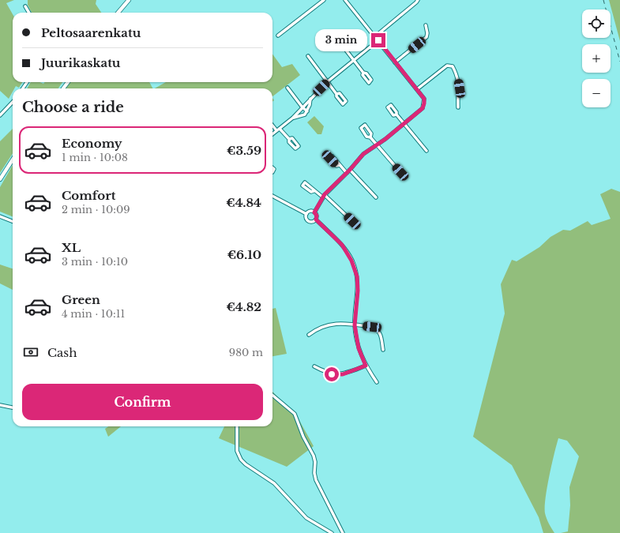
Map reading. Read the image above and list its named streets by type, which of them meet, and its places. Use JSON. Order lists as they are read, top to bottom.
{
  "page": {
    "map_buttons": ["+", "−"],
    "banner": ["Peltosaarenkatu", "Juurikaskatu"],
    "bubble": "3 min",
    "heading": "Choose a ride",
    "list": [
      {
        "name": "Economy",
        "note": "1 min · 10:08",
        "value": "€3.59"
      },
      {
        "name": "Comfort",
        "note": "2 min · 10:09",
        "value": "€4.84"
      },
      {
        "name": "XL",
        "note": "3 min · 10:10",
        "value": "€6.10"
      },
      {
        "name": "Green",
        "note": "4 min · 10:11",
        "value": "€4.82"
      }
    ],
    "pay": ["Cash", "980 m"],
    "buttons": "Confirm"
  }
}
